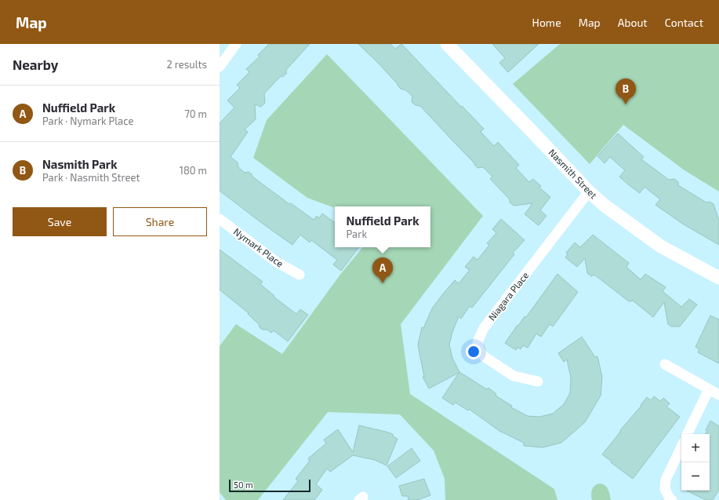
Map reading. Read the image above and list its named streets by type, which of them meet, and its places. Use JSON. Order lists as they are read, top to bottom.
{
  "streets": {
    "street": ["Nasmith Street", "Nymark Place", "Niagara Place"]
  },
  "crossings": [
    ["Nasmith Street", "Niagara Place"]
  ],
  "scale_bar": "50 m",
  "page": {
    "header": "Map",
    "nav": [
      "Home",
      "Map",
      "About",
      "Contact"
    ],
    "heading": ["Nearby", "2 results"],
    "pins": ["B", "A"],
    "list": [
      {
        "mark": "A",
        "name": "Nuffield Park",
        "note": "Park · Nymark Place",
        "value": "70 m"
      },
      {
        "mark": "B",
        "name": "Nasmith Park",
        "note": "Park · Nasmith Street",
        "value": "180 m"
      }
    ],
    "buttons": ["Save", "Share"],
    "popup": ["Nuffield Park", "Park"],
    "map_buttons": ["+", "−"],
    "scale": "50 m"
  }
}
